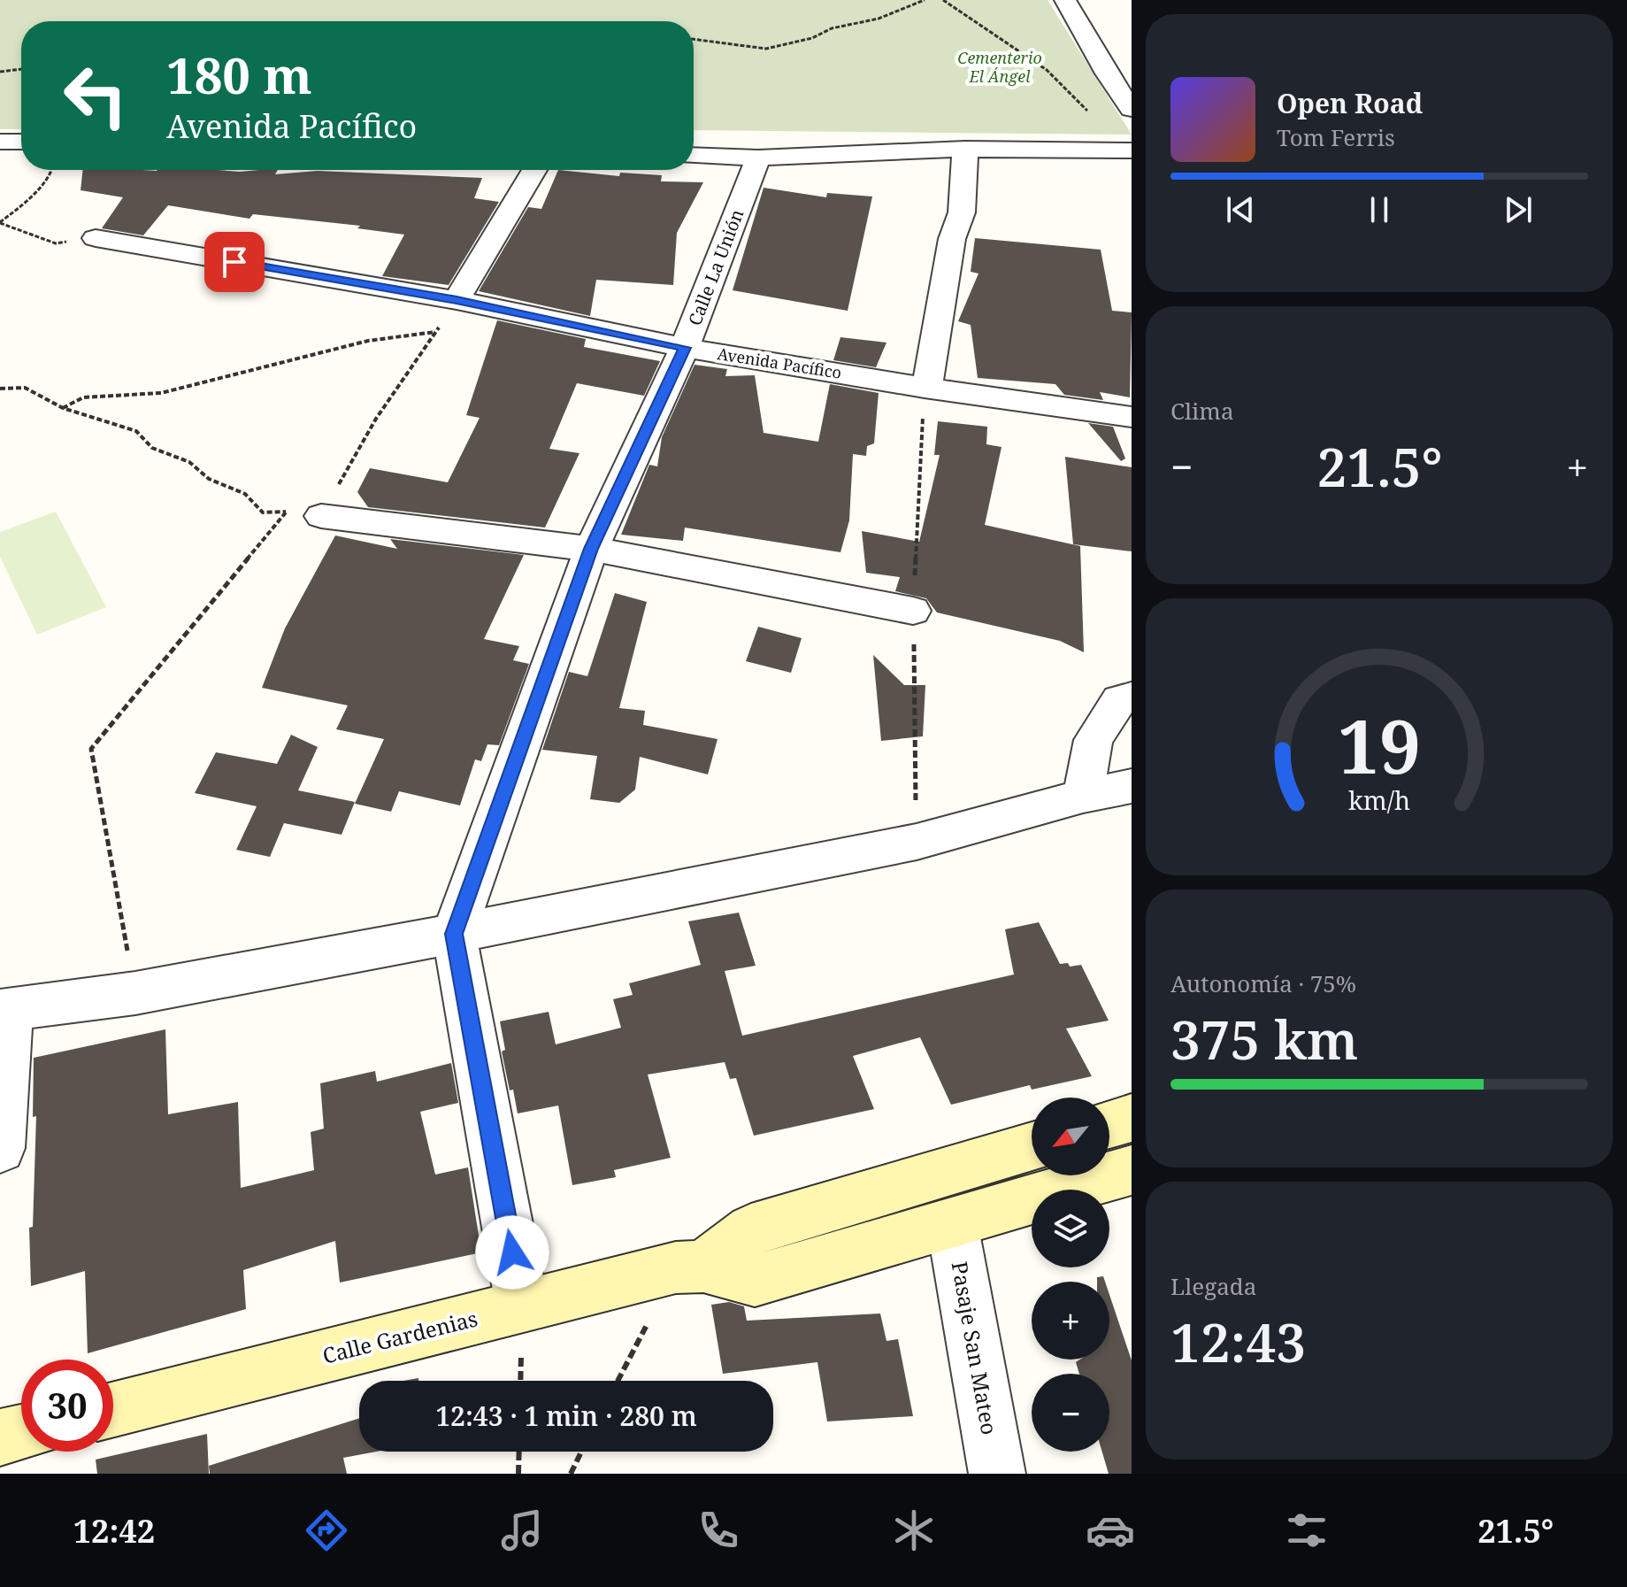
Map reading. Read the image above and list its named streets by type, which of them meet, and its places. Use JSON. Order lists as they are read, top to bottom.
{
  "streets": {
    "street": [
      "Calle La Unión",
      "Avenida Pacífico",
      "Calle Gardenias",
      "Pasaje San Mateo"
    ]
  },
  "crossings": [
    ["Calle La Unión", "Avenida Pacífico"],
    ["Calle Gardenias", "Pasaje San Mateo"]
  ],
  "parks": ["Cementerio El Ángel"],
  "north": "bottom left",
  "page": {
    "turn": ["180 m", "Avenida Pacífico"],
    "song": ["Open Road", "Tom Ferris"],
    "tile": [
      "Clima",
      ["Autonomía · 75%", "375 km"],
      ["Llegada", "12:43"]
    ],
    "heat": ["−", "21.5°", "+"],
    "map_buttons": ["+", "−"],
    "limit": "30",
    "trip": "12:43 · 1 min · 280 m",
    "tabs": ["12:42", "21.5°"],
    "gauge": ["19", "km/h"]
  }
}
